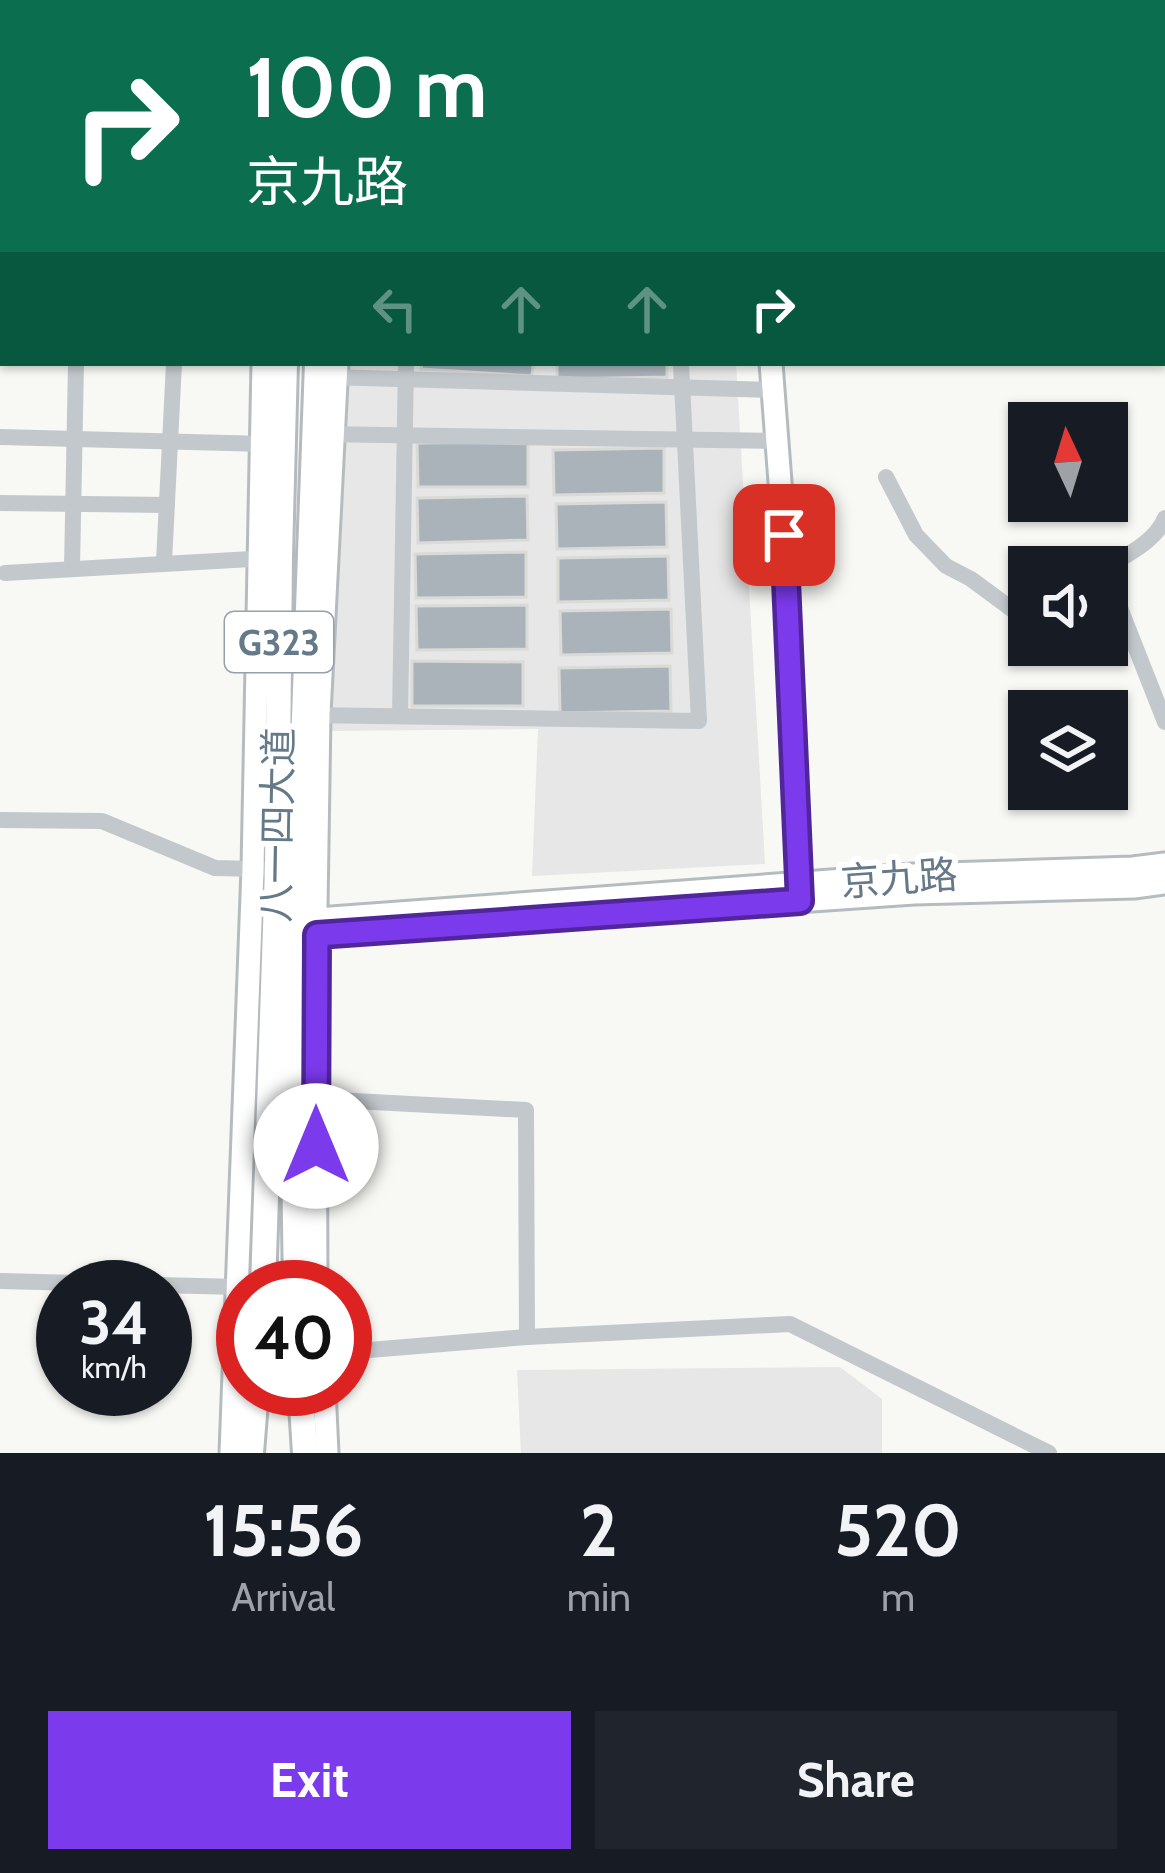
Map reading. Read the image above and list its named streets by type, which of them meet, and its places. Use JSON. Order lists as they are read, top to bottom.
{
  "streets": {
    "main road": ["G323", "八一四大道"],
    "street": ["京九路"]
  },
  "crossings": [
    ["八一四大道", "京九路"]
  ],
  "north": "top",
  "page": {
    "turn": ["100 m", "京九路"],
    "speed": "34 km/h",
    "limit": "40",
    "eta": [
      "15:56",
      "Arrival",
      "2",
      "min",
      "520",
      "m"
    ],
    "buttons": ["Exit", "Share"]
  }
}
